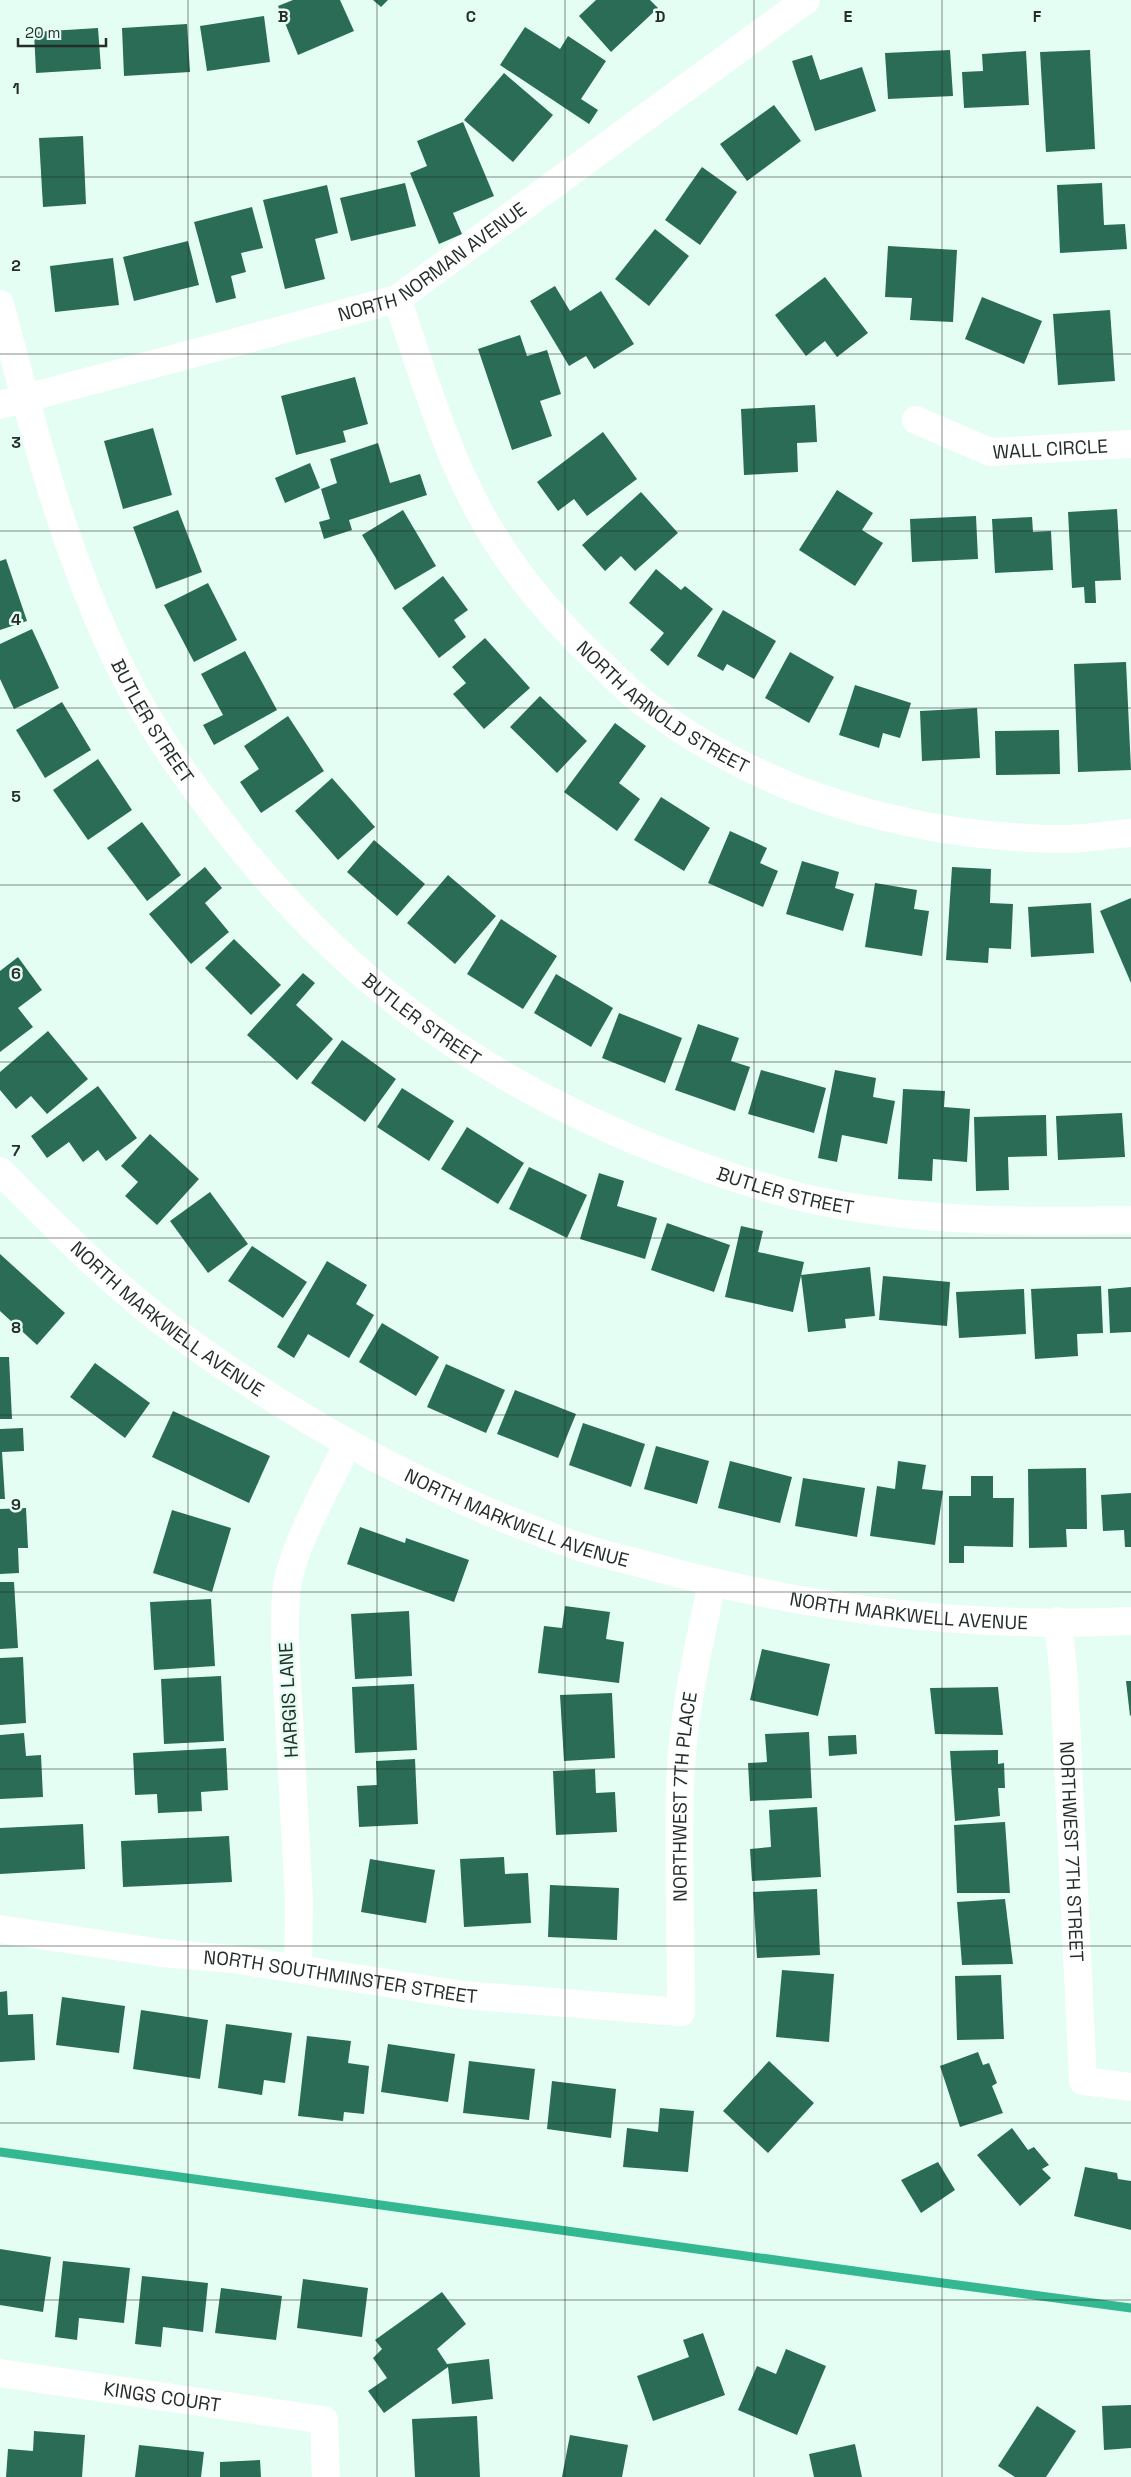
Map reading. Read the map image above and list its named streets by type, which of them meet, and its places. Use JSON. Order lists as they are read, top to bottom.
{
  "streets": {
    "street": [
      "NORTH NORMAN AVENUE",
      "WALL CIRCLE",
      "NORTH ARNOLD STREET",
      "BUTLER STREET",
      "NORTH MARKWELL AVENUE",
      "HARGIS LANE",
      "NORTHWEST 7TH PLACE",
      "NORTHWEST 7TH STREET",
      "NORTH SOUTHMINSTER STREET",
      "KINGS COURT"
    ]
  },
  "crossings": [
    ["NORTH NORMAN AVENUE", "NORTH ARNOLD STREET"],
    ["NORTH NORMAN AVENUE", "BUTLER STREET"],
    ["NORTH MARKWELL AVENUE", "HARGIS LANE"],
    ["NORTH MARKWELL AVENUE", "NORTHWEST 7TH PLACE"],
    ["NORTH MARKWELL AVENUE", "NORTHWEST 7TH STREET"],
    ["HARGIS LANE", "NORTH SOUTHMINSTER STREET"],
    ["NORTHWEST 7TH PLACE", "NORTH SOUTHMINSTER STREET"]
  ],
  "scale_bar": "20 m",
  "grid": {
    "columns": [
      "B",
      "C",
      "D",
      "E",
      "F"
    ],
    "rows": [
      "1",
      "2",
      "3",
      "4",
      "5",
      "6",
      "7",
      "8",
      "9"
    ]
  }
}
